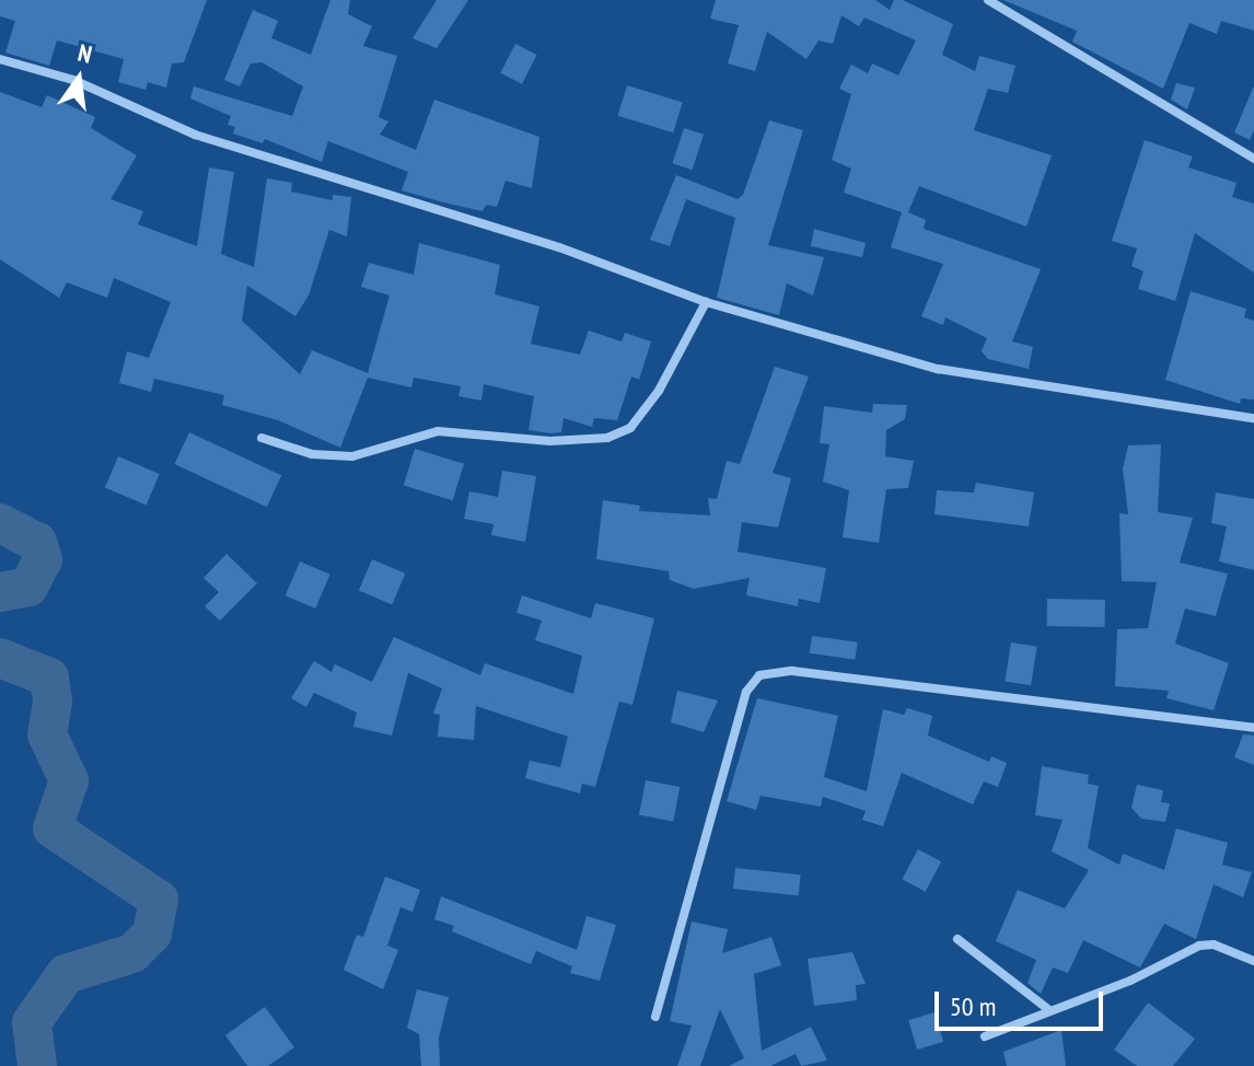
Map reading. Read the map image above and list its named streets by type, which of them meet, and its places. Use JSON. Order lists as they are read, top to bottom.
{
  "scale_bar": "50 m",
  "north": "top"
}
